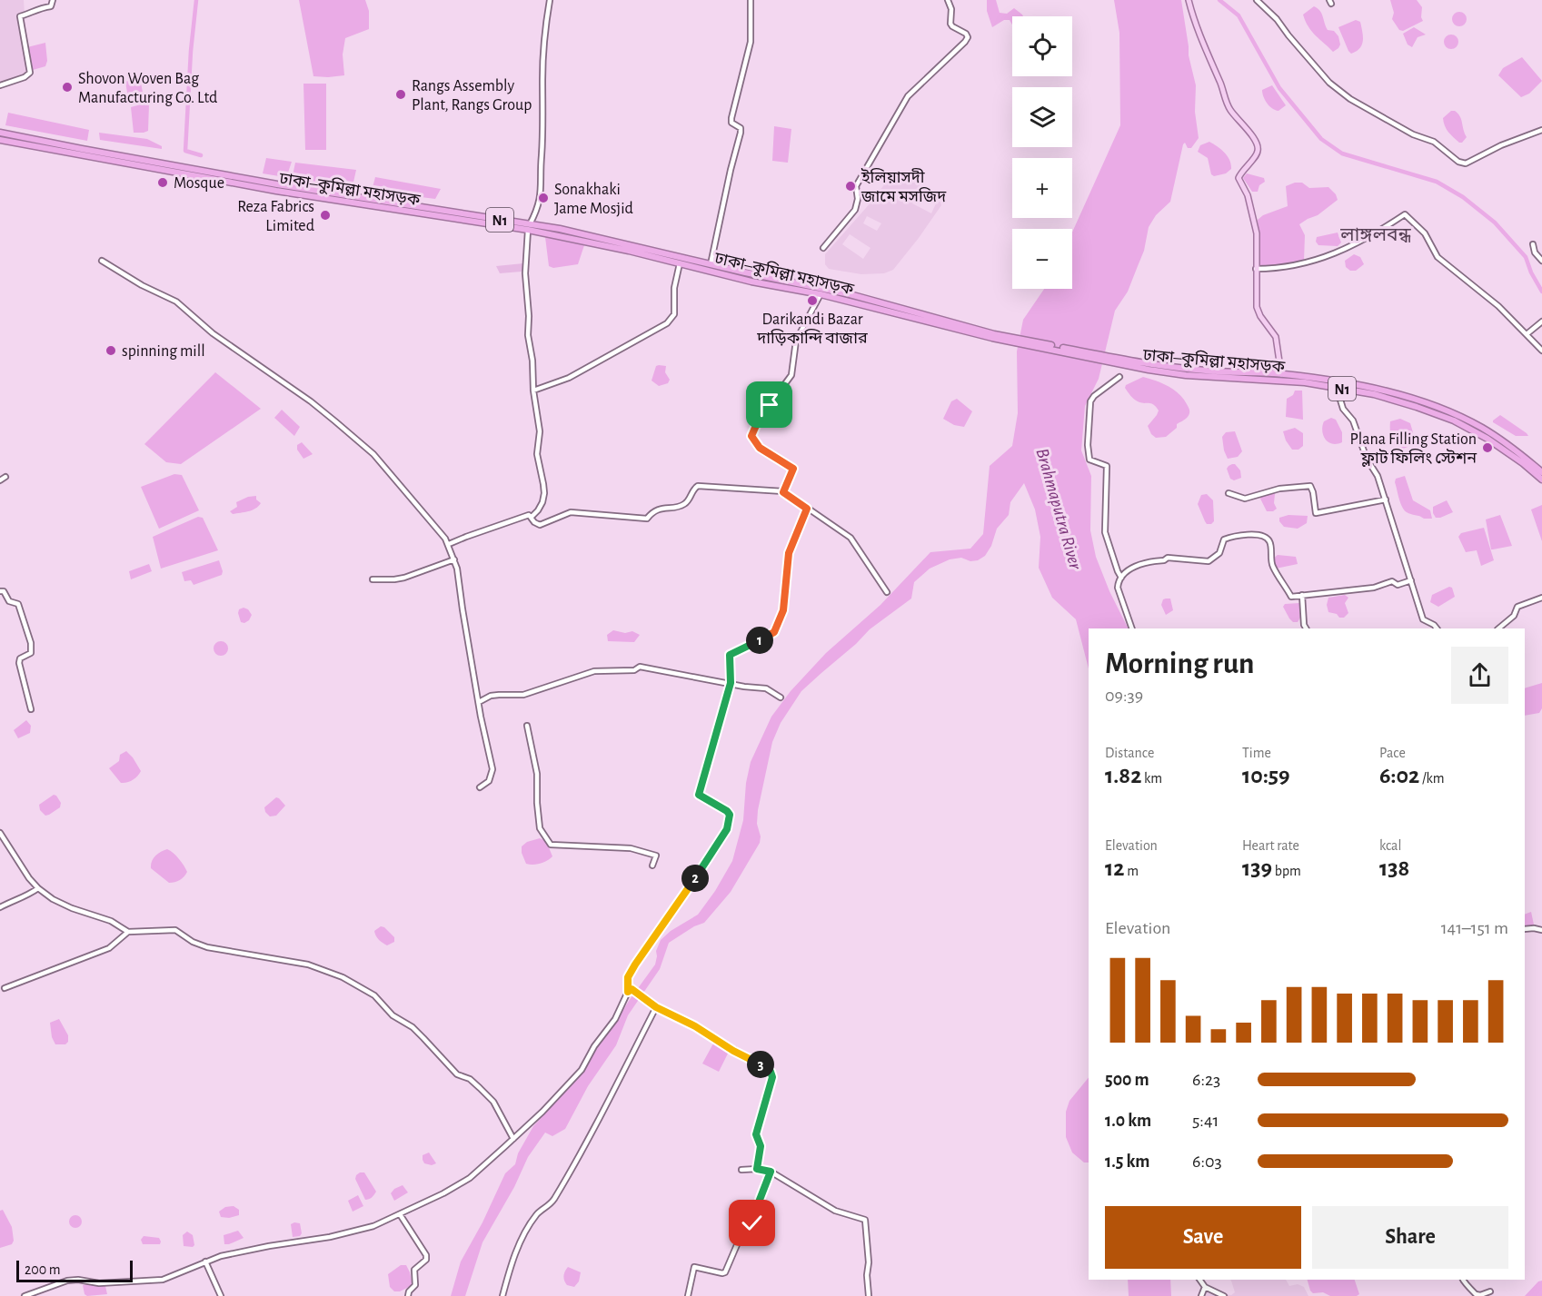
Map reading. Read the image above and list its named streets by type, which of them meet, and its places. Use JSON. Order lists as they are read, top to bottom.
{
  "streets": {
    "highway": ["ঢাকা–কুমিল্লা মহাসড়ক", "N1"]
  },
  "districts": ["লাঙ্গলবন্ধ"],
  "water": ["Brahmaputra River"],
  "places": [
    "Shovon Woven Bag Manufacturing Co. Ltd",
    "Rangs Assembly Plant, Rangs Group",
    "Mosque",
    "ইলিয়াসদী জামে মসজিদ",
    "Sonakhaki Jame Mosjid",
    "Reza Fabrics Limited",
    "Darikandi Bazar দাড়িকান্দি বাজার",
    "spinning mill",
    "Plana Filling Station ফ্লাট ফিলিং স্টেশন"
  ],
  "scale_bar": "200 m",
  "page": {
    "map_buttons": ["+", "−"],
    "pins": ["1", "2", "3"],
    "heading": ["Morning run", "09:39"],
    "stats": [
      ["Distance", "1.82 km"],
      ["Time", "10:59"],
      ["Pace", "6:02 /km"],
      ["Elevation", "12 m"],
      ["Heart rate", "139 bpm"],
      ["kcal", "138"]
    ],
    "chart": ["Elevation", "141–151 m"],
    "list": [
      {
        "name": "500 m",
        "note": "6:23"
      },
      {
        "name": "1.0 km",
        "note": "5:41"
      },
      {
        "name": "1.5 km",
        "note": "6:03"
      }
    ],
    "buttons": ["Save", "Share"],
    "scale": "200 m"
  }
}
